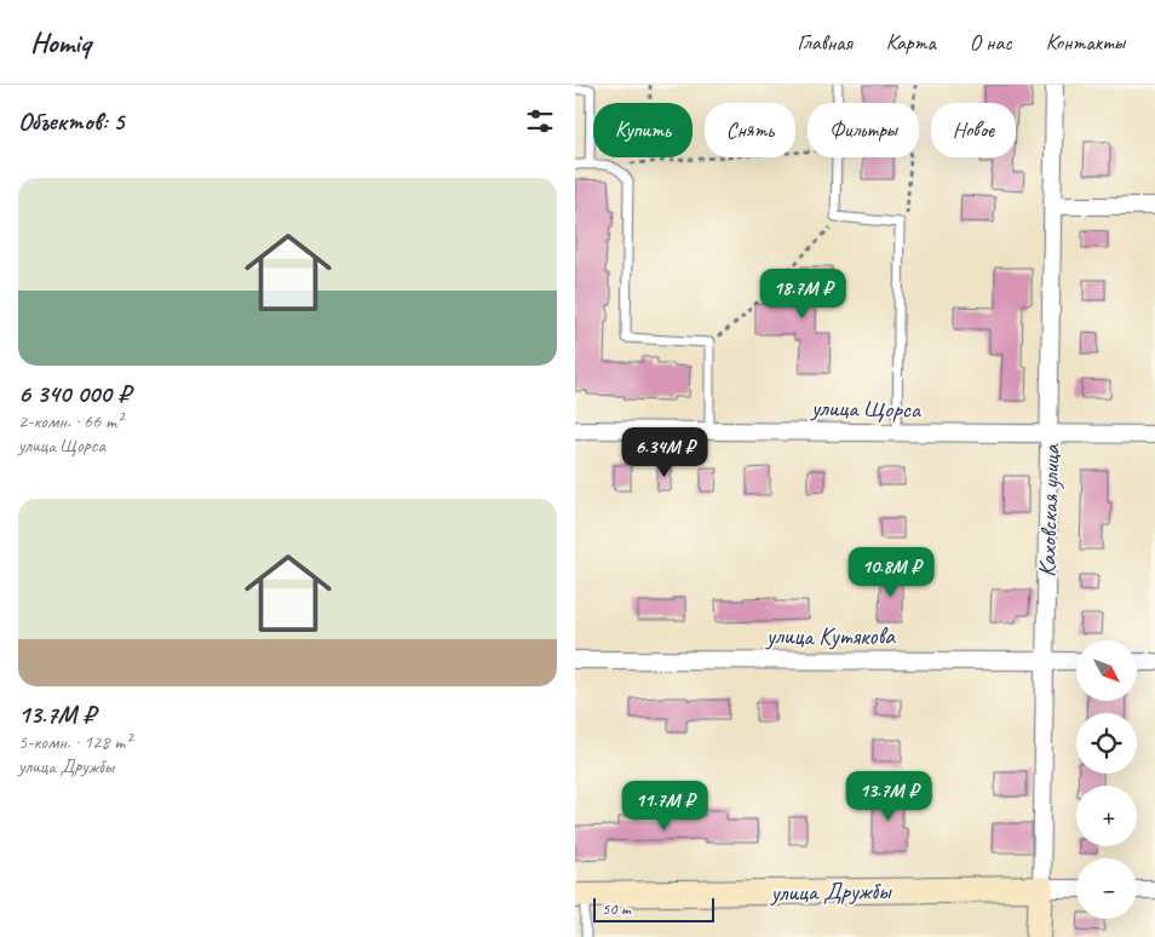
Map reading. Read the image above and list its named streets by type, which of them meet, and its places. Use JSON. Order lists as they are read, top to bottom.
{
  "streets": {
    "street": [
      "улица Щорса",
      "Каховская улица",
      "улица Кутякова",
      "улица Дружбы"
    ]
  },
  "crossings": [
    ["улица Щорса", "Каховская улица"],
    ["Каховская улица", "улица Кутякова"],
    ["Каховская улица", "улица Дружбы"]
  ],
  "scale_bar": "50 m",
  "north": "bottom right",
  "page": {
    "header": "Homiq",
    "nav": [
      "Главная",
      "Карта",
      "О нас",
      "Контакты"
    ],
    "heading": "Объектов: 5",
    "chip": [
      "Купить",
      "Снять",
      "Фильтры",
      "Новое"
    ],
    "list": [
      {
        "name": "6 340 000 ₽",
        "note": "2-комн. · 66 m² · улица Щорса"
      },
      {
        "name": "13.7M ₽",
        "note": "5-комн. · 128 m² · улица Дружбы"
      }
    ],
    "price": [
      "18.7M ₽",
      "6.34M ₽",
      "10.8M ₽",
      "13.7M ₽",
      "11.7M ₽"
    ],
    "map_buttons": ["+", "−"],
    "scale": "50 m"
  }
}
